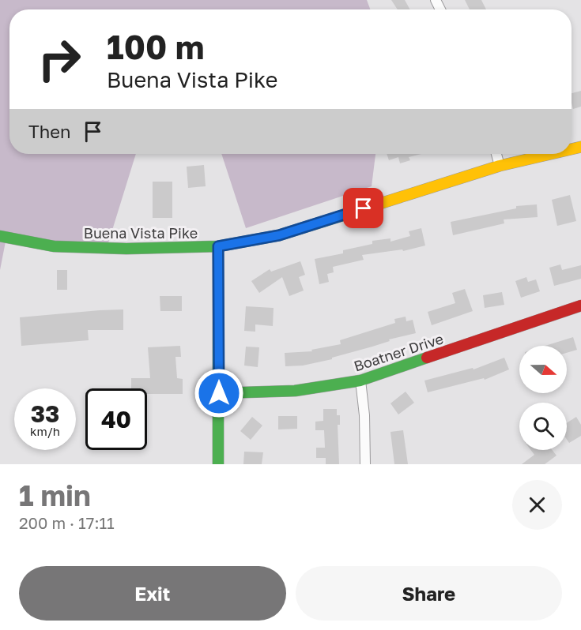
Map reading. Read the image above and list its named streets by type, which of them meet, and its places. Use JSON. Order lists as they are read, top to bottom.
{
  "streets": {
    "street": ["Buena Vista Pike", "Boatner Drive"]
  },
  "north": "right",
  "page": {
    "turn": ["100 m", "Buena Vista Pike"],
    "then": "Then",
    "speed": "33 km/h",
    "limit": "40",
    "heading": ["1 min", "200 m · 17:11"],
    "buttons": ["Exit", "Share"]
  }
}
